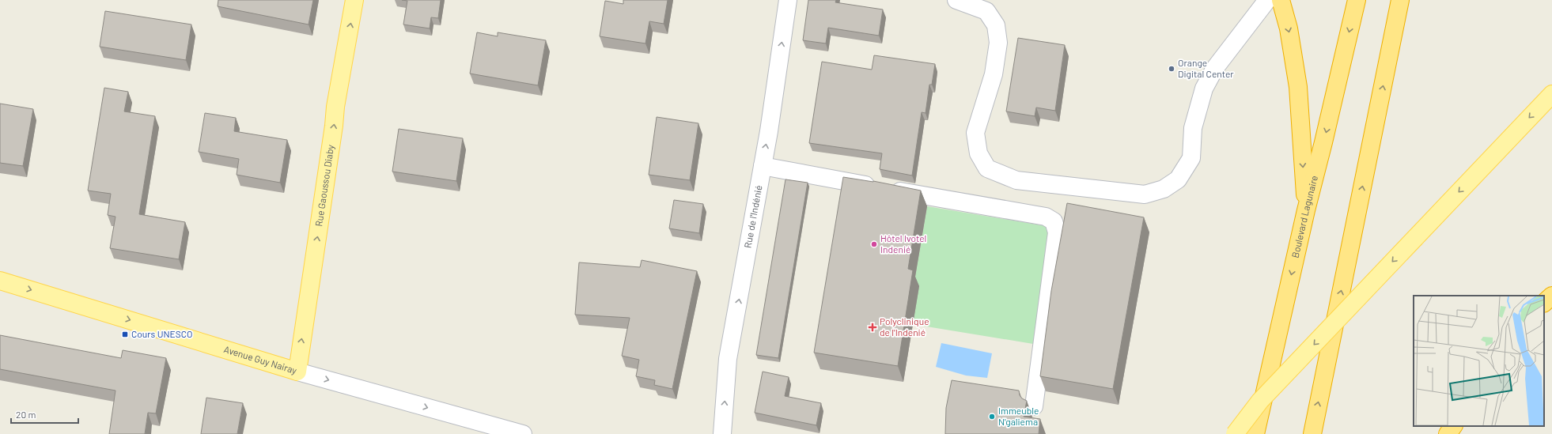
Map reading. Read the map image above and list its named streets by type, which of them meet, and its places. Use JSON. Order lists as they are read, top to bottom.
{
  "streets": {
    "highway": ["Boulevard Lagunaire"],
    "main road": ["Rue Gaoussou Diaby", "Avenue Guy Nairay"],
    "street": ["Rue de l'Indénié"]
  },
  "crossings": [
    ["Rue Gaoussou Diaby", "Avenue Guy Nairay"]
  ],
  "one_way": ["Rue Gaoussou Diaby", "Rue de l'Indénié", "Avenue Guy Nairay"],
  "places": {
    "other": ["Orange Digital Center", "Hôtel Ivotel Indenié", "Immeuble N'galiema"],
    "health": ["Polyclinique de l'Indenié"],
    "transit": ["Cours UNESCO"]
  },
  "scale_bar": "20 m"
}
